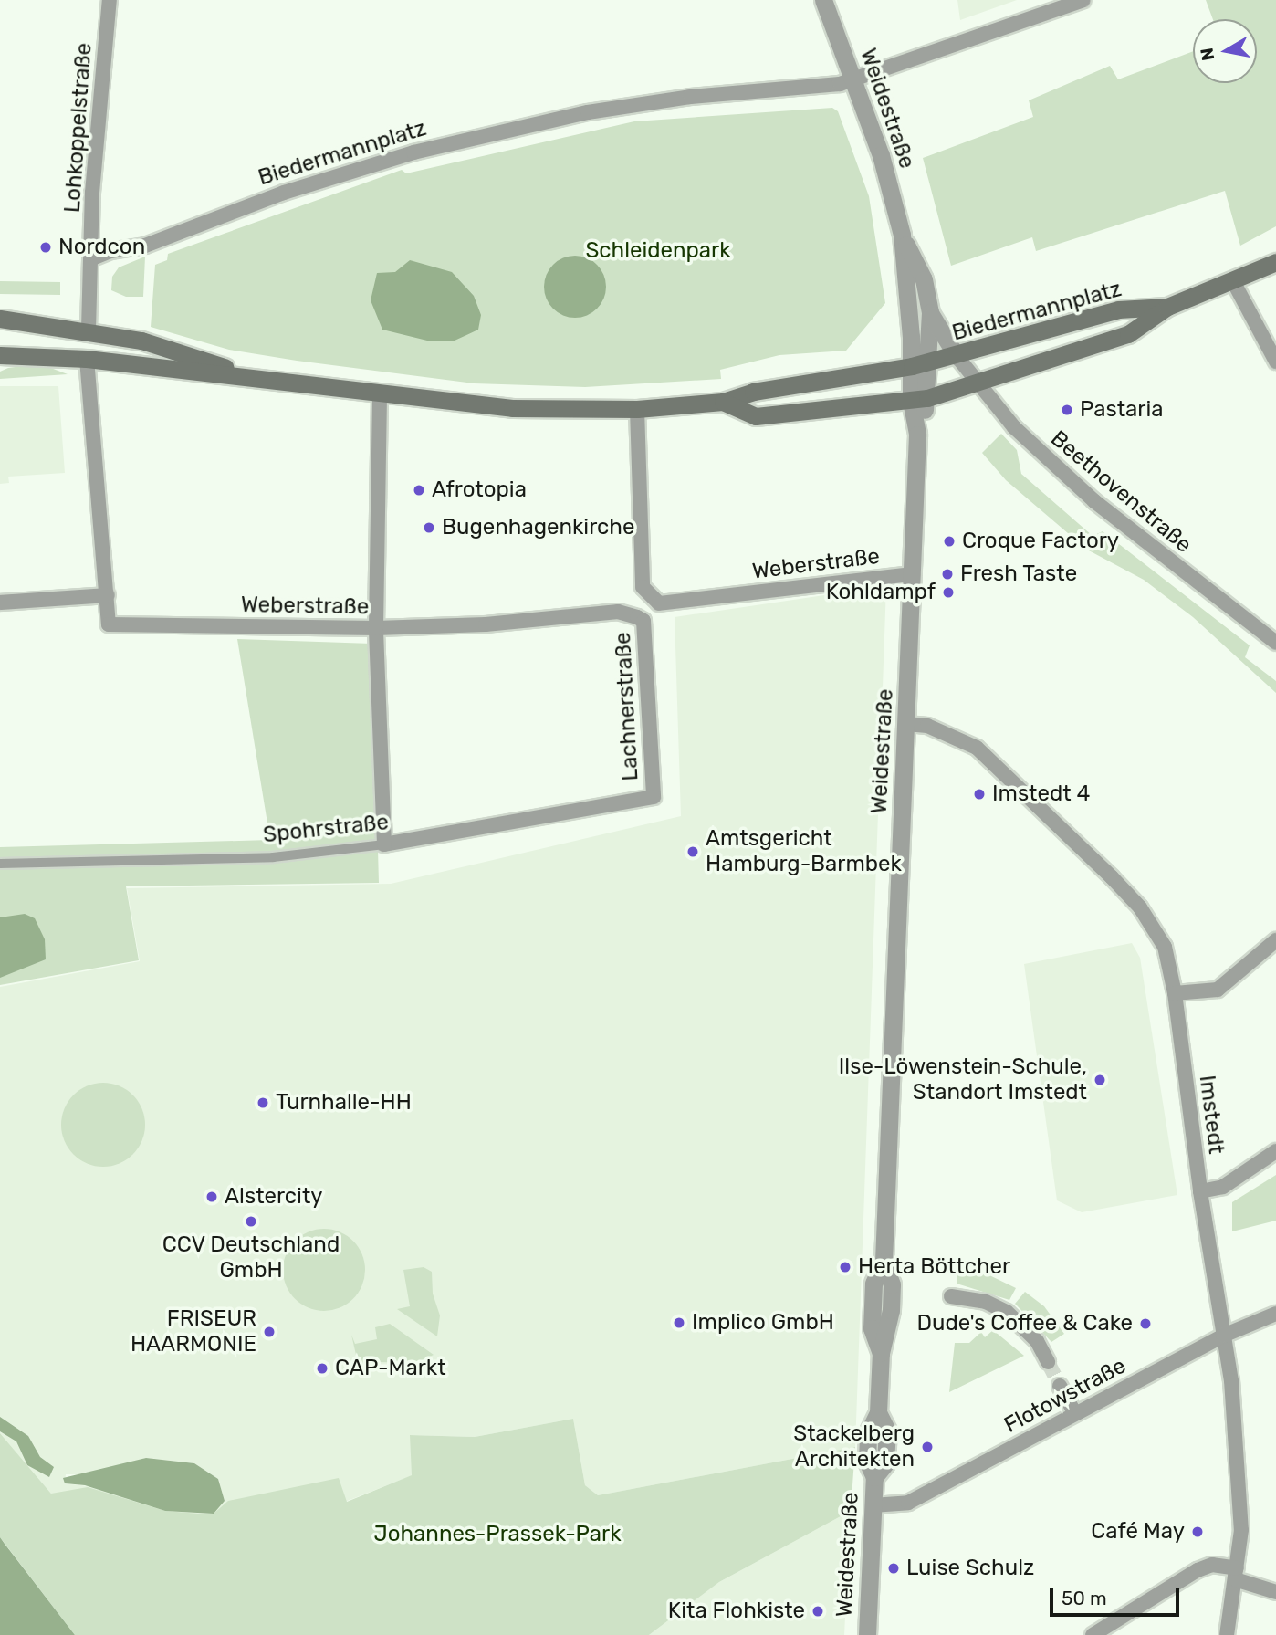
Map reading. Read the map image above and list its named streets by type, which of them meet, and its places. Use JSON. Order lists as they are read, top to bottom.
{
  "streets": {
    "main road": ["Biedermannplatz"],
    "street": [
      "Weidestraße",
      "Lohkoppelstraße",
      "Beethovenstraße",
      "Weberstraße",
      "Lachnerstraße",
      "Spohrstraße",
      "Imstedt",
      "Flotowstraße"
    ]
  },
  "crossings": [
    ["Weidestraße", "Biedermannplatz"],
    ["Weidestraße", "Weberstraße"],
    ["Weidestraße", "Imstedt"],
    ["Weidestraße", "Flotowstraße"],
    ["Lohkoppelstraße", "Biedermannplatz"],
    ["Biedermannplatz", "Beethovenstraße"],
    ["Biedermannplatz", "Weberstraße"],
    ["Weberstraße", "Lachnerstraße"],
    ["Lachnerstraße", "Spohrstraße"],
    ["Imstedt", "Flotowstraße"]
  ],
  "parks": ["Schleidenpark", "Johannes-Prassek-Park"],
  "places": [
    "Nordcon",
    "Pastaria",
    "Afrotopia",
    "Bugenhagenkirche",
    "Croque Factory",
    "Fresh Taste",
    "Kohldampf",
    "Imstedt 4",
    "Amtsgericht Hamburg-Barmbek",
    "Ilse-Löwenstein-Schule, Standort Imstedt",
    "Turnhalle-HH",
    "Alstercity",
    "CCV Deutschland GmbH",
    "Herta Böttcher",
    "Implico GmbH",
    "Dude's Coffee & Cake",
    "FRISEUR HAARMONIE",
    "CAP-Markt",
    "Stackelberg Architekten",
    "Café May",
    "Luise Schulz",
    "Kita Flohkiste"
  ],
  "scale_bar": "50 m",
  "north": "left"
}
